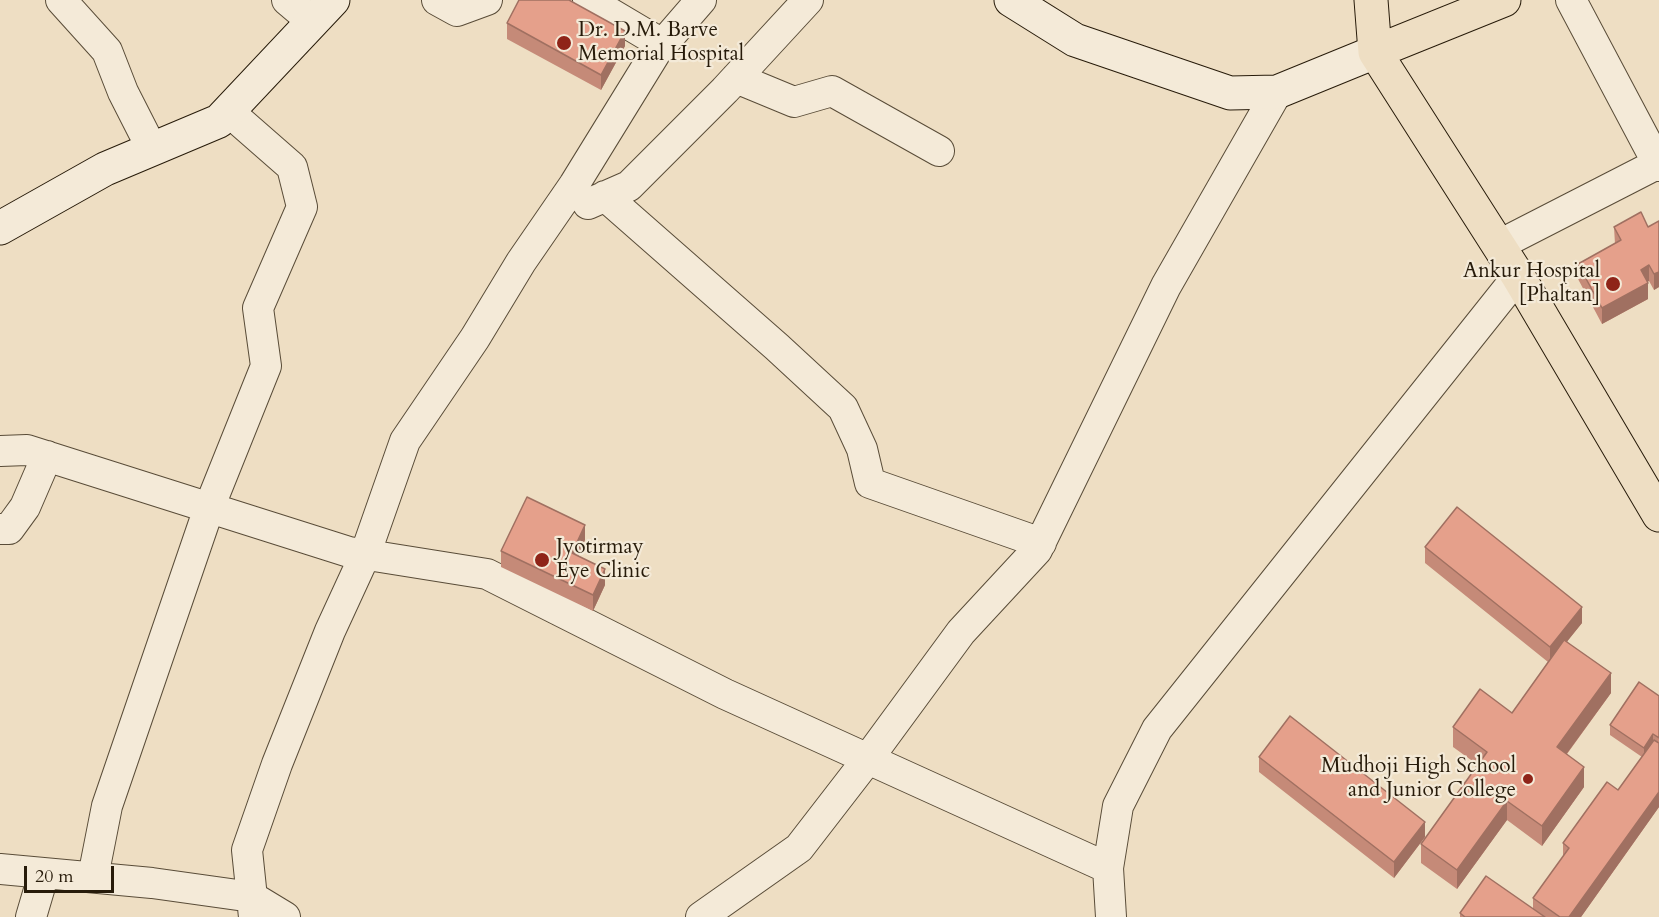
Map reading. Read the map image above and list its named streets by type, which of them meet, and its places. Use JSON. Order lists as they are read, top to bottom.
{
  "places": [
    "Dr. D.M. Barve Memorial Hospital",
    "Ankur Hospital [Phaltan]",
    "Jyotirmay Eye Clinic",
    "Mudhoji High School and Junior College"
  ],
  "scale_bar": "20 m"
}
